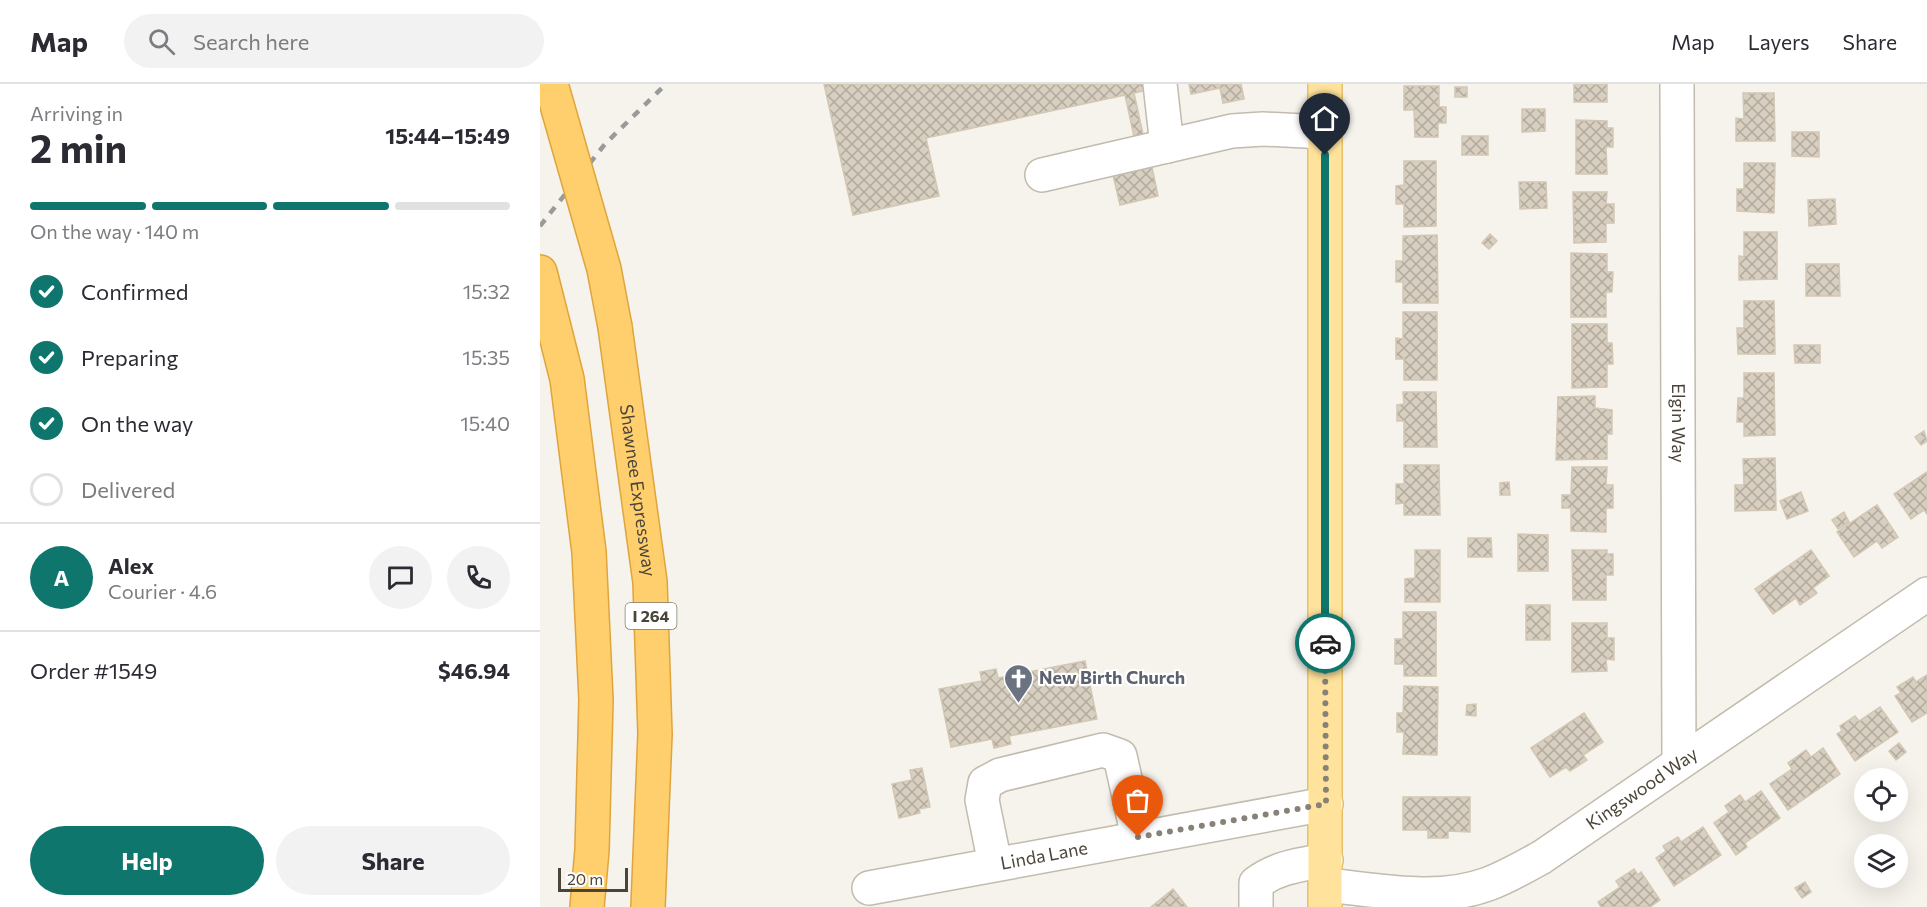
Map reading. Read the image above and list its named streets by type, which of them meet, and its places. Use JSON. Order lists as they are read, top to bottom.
{
  "streets": {
    "highway": ["Shawnee Expressway", "I 264"],
    "street": ["Elgin Way", "Kingswood Way", "Linda Lane"]
  },
  "crossings": [
    ["Elgin Way", "Kingswood Way"]
  ],
  "places": {
    "church": ["New Birth Church"]
  },
  "scale_bar": "20 m",
  "page": {
    "header": "Map",
    "search": "Search here",
    "nav": ["Map", "Layers", "Share"],
    "heading": ["2 min", "Arriving in", "15:44–15:49"],
    "panel": [
      "Alex",
      "Courier · 4.6",
      "Order #1549",
      "$46.94"
    ],
    "bar": "On the way · 140 m",
    "list": [
      ["Confirmed", "15:32"],
      ["Preparing", "15:35"],
      ["On the way", "15:40"],
      "Delivered"
    ],
    "round": "A",
    "buttons": ["Help", "Share"],
    "scale": "20 m"
  }
}
